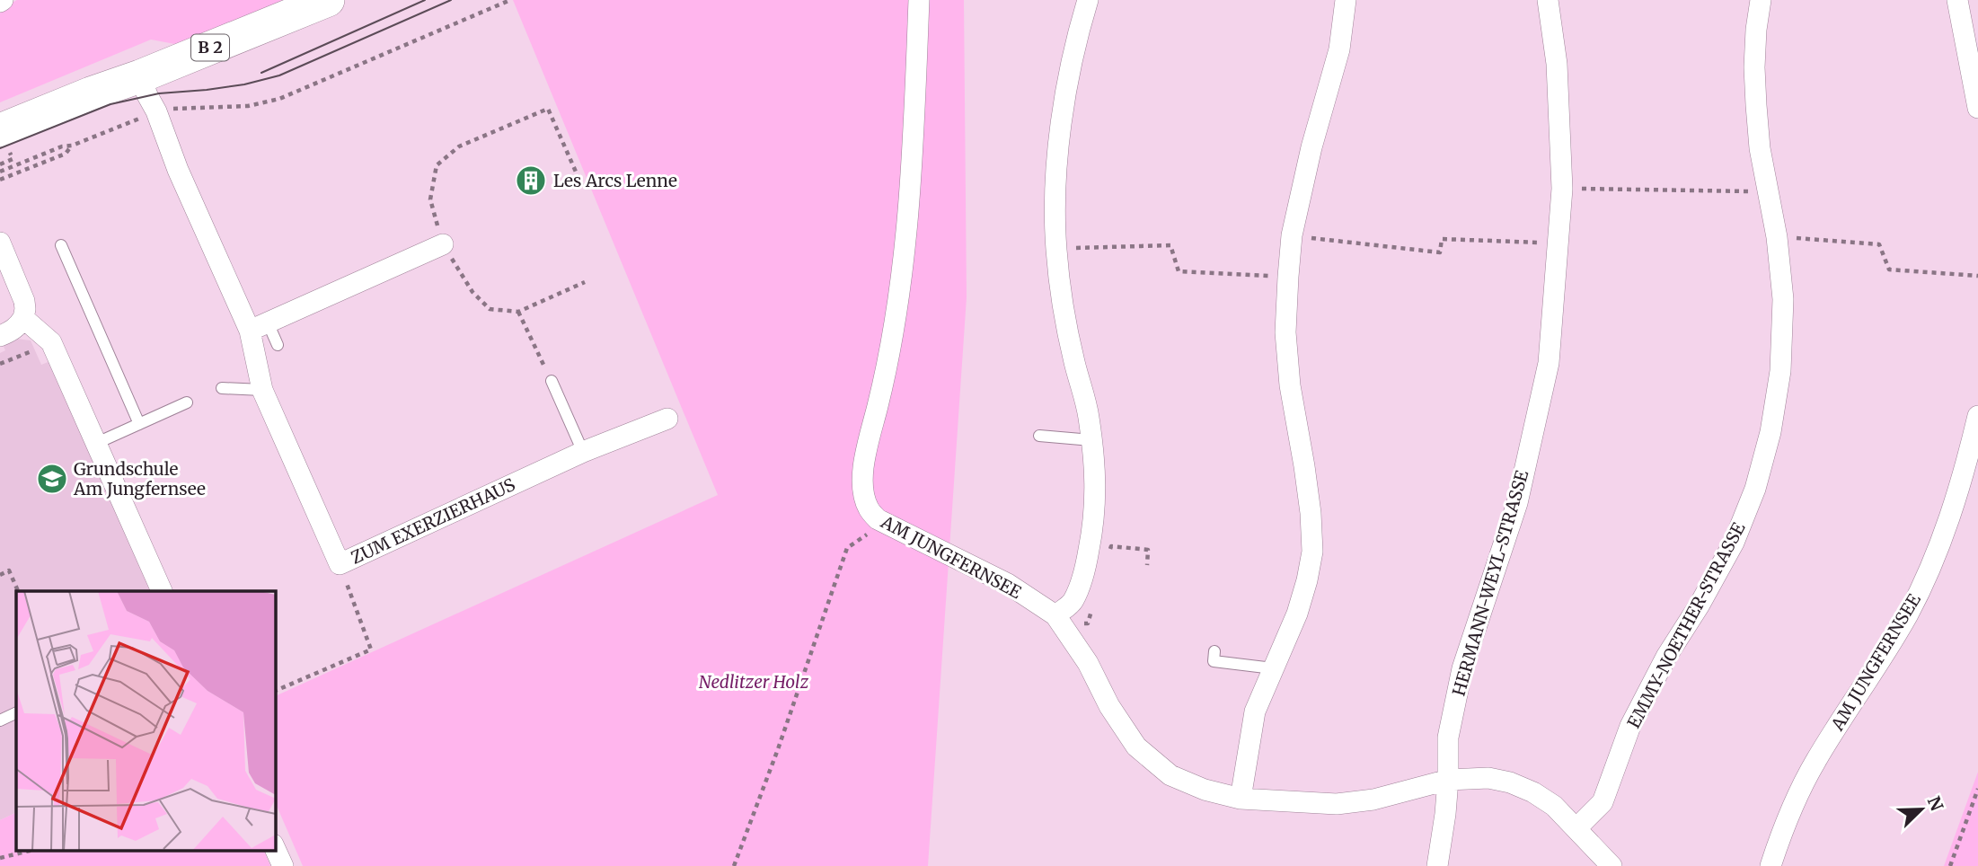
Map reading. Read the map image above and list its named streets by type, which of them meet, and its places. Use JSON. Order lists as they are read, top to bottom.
{
  "streets": {
    "main road": ["B 2"],
    "street": [
      "ZUM EXERZIERHAUS",
      "AM JUNGFERNSEE",
      "HERMANN-WEYL-STRASSE",
      "EMMY-NOETHER-STRASSE"
    ]
  },
  "crossings": [
    ["B 2", "ZUM EXERZIERHAUS"],
    ["AM JUNGFERNSEE", "HERMANN-WEYL-STRASSE"],
    ["AM JUNGFERNSEE", "EMMY-NOETHER-STRASSE"]
  ],
  "parks": ["Nedlitzer Holz"],
  "places": {
    "building": ["Les Arcs Lenne"],
    "school or university": ["Grundschule Am Jungfernsee"]
  },
  "north": "top right"
}
